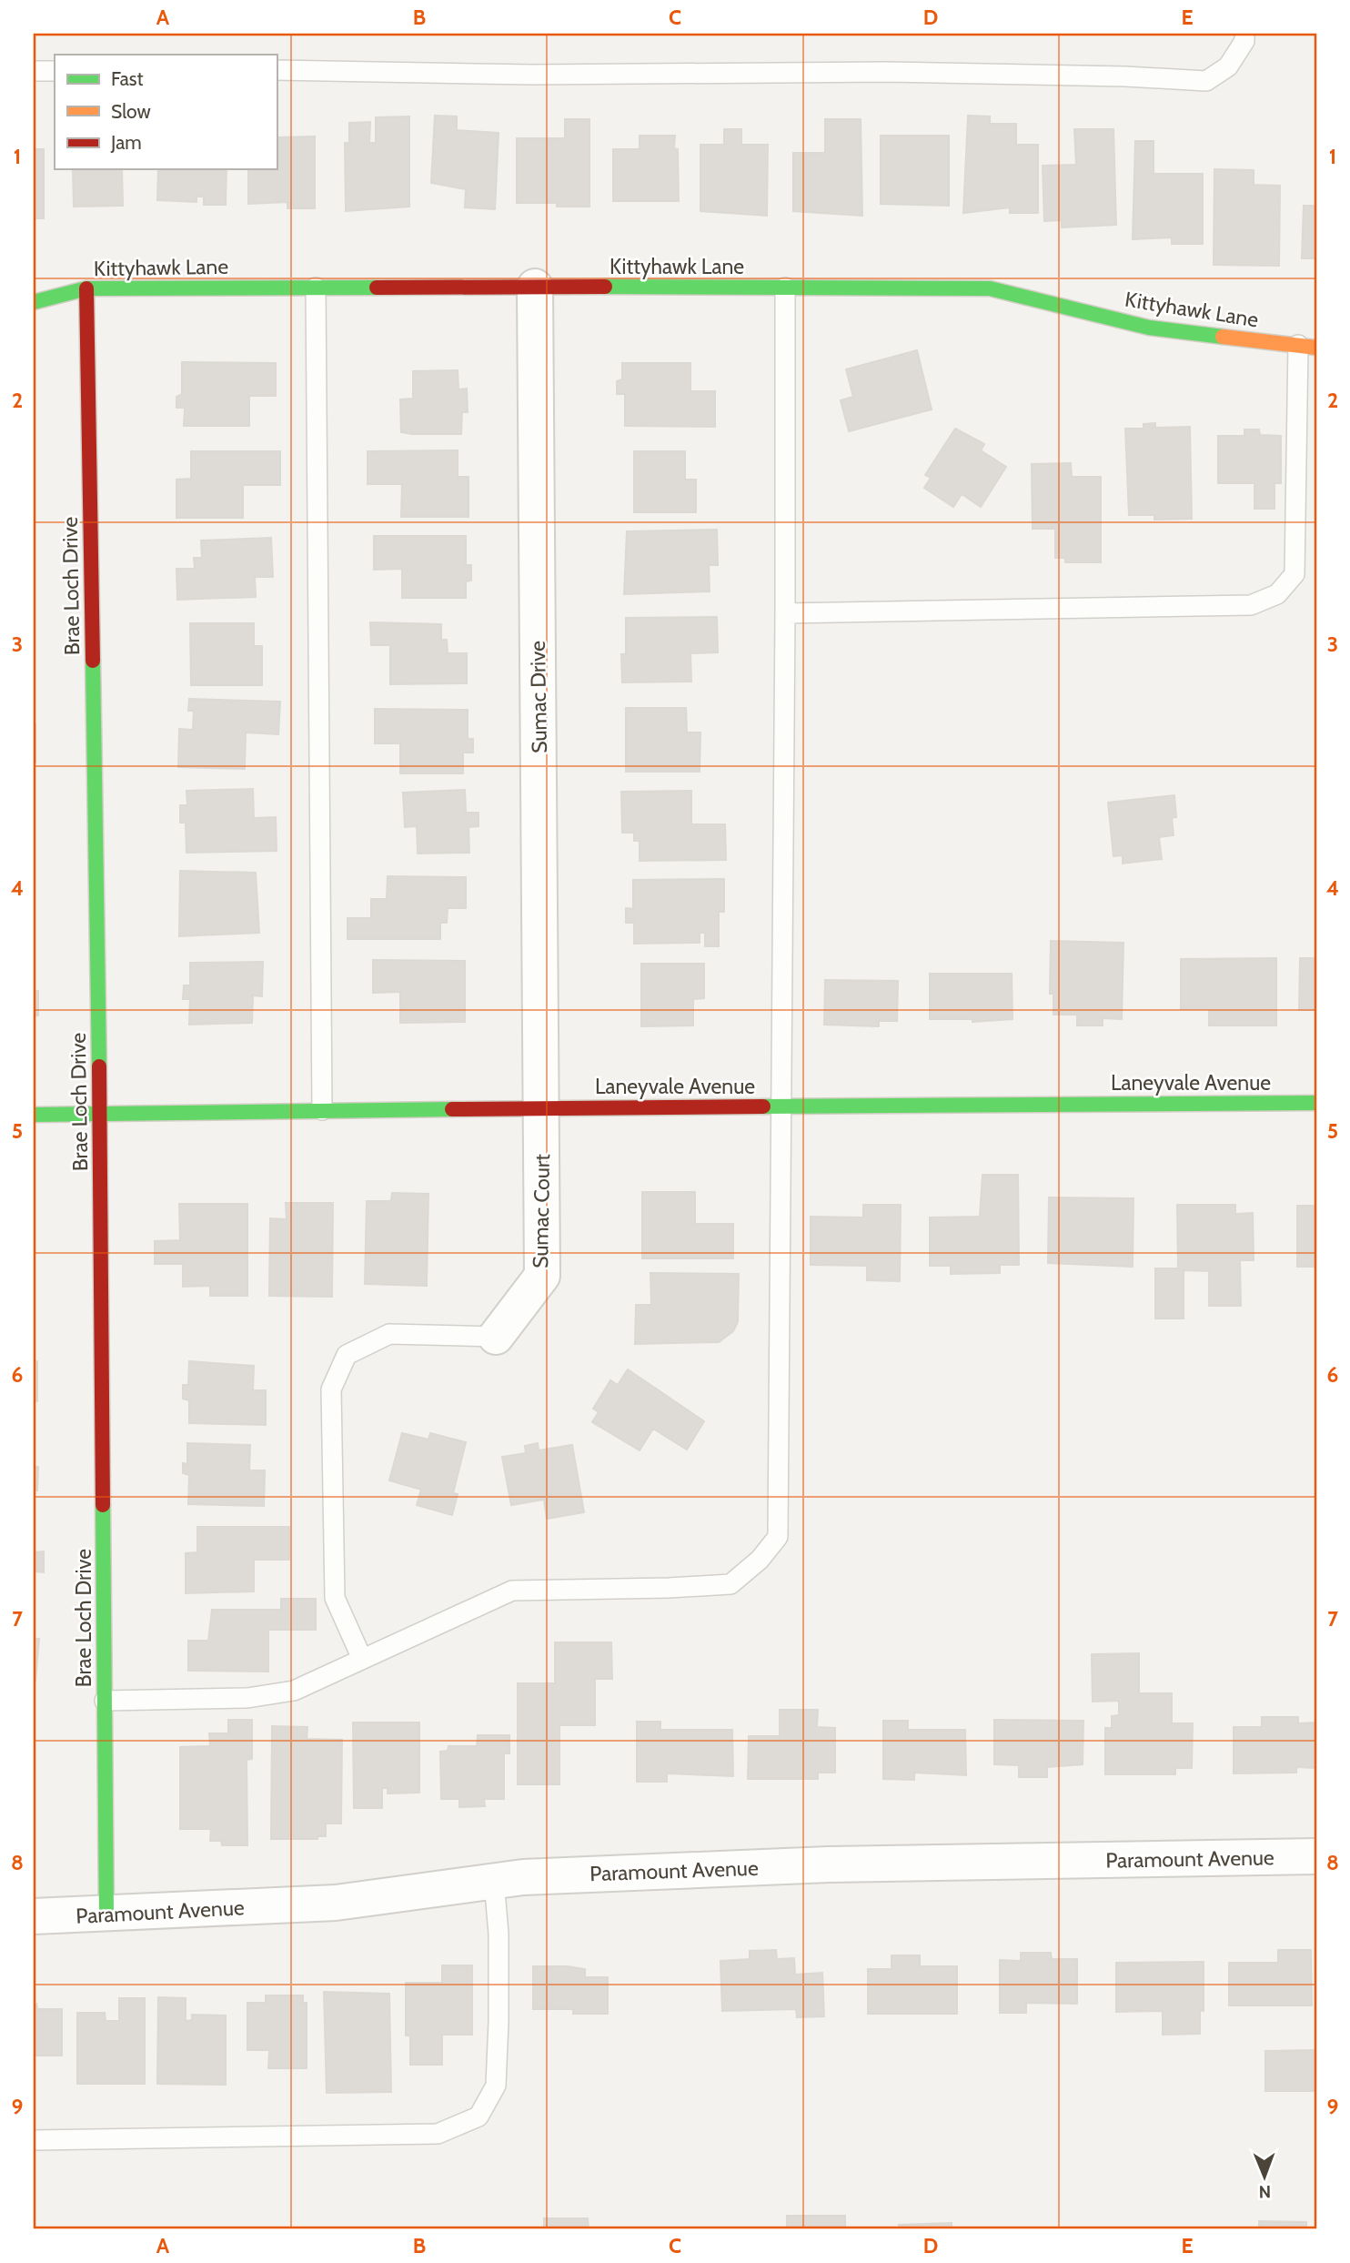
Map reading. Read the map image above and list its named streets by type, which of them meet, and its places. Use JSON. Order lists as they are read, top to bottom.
{
  "streets": {
    "street": [
      "Kittyhawk Lane",
      "Brae Loch Drive",
      "Sumac Drive",
      "Laneyvale Avenue",
      "Sumac Court",
      "Paramount Avenue"
    ]
  },
  "crossings": [
    ["Kittyhawk Lane", "Brae Loch Drive"],
    ["Kittyhawk Lane", "Sumac Drive"],
    ["Brae Loch Drive", "Laneyvale Avenue"],
    ["Brae Loch Drive", "Paramount Avenue"],
    ["Sumac Drive", "Laneyvale Avenue"],
    ["Sumac Drive", "Sumac Court"],
    ["Laneyvale Avenue", "Sumac Court"]
  ],
  "legend": ["Fast", "Slow", "Jam"],
  "north": "bottom",
  "grid": {
    "columns": [
      "A",
      "B",
      "C",
      "D",
      "E"
    ],
    "rows": [
      "1",
      "2",
      "3",
      "4",
      "5",
      "6",
      "7",
      "8",
      "9"
    ]
  }
}
